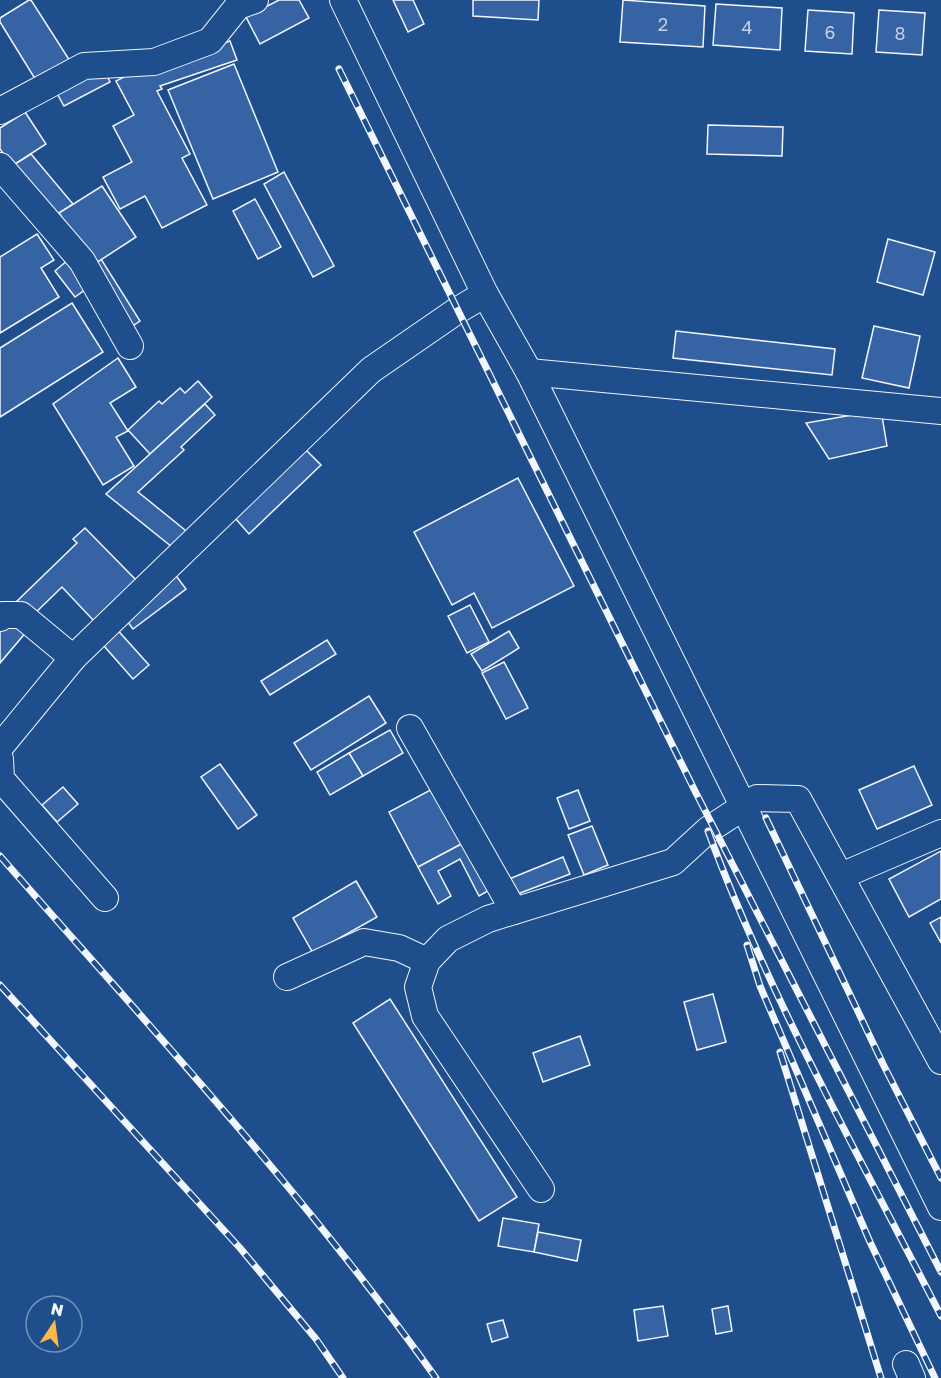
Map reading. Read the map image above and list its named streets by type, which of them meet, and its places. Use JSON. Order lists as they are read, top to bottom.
{
  "house_numbers": [
    "2",
    "4",
    "6",
    "8"
  ],
  "north": "top"
}
